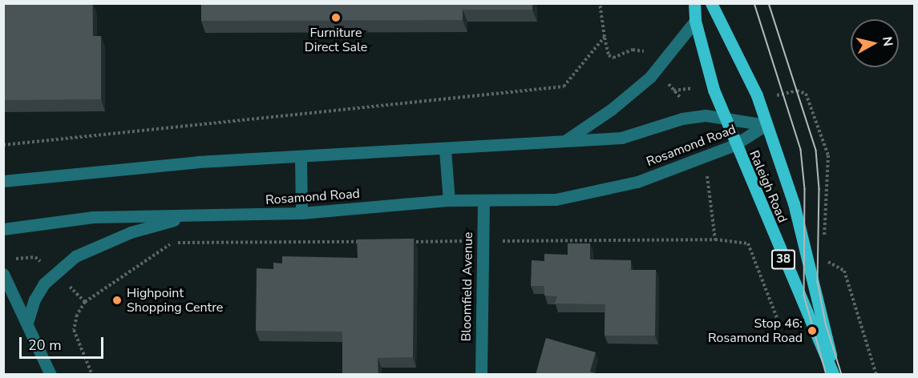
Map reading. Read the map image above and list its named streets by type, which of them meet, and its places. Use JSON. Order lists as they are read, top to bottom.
{
  "streets": {
    "main road": ["Raleigh Road", "38"],
    "street": ["Rosamond Road", "Bloomfield Avenue"]
  },
  "crossings": [
    ["Rosamond Road", "Raleigh Road"],
    ["Rosamond Road", "Bloomfield Avenue"]
  ],
  "places": ["Furniture Direct Sale", "Highpoint Shopping Centre", "Stop 46: Rosamond Road"],
  "scale_bar": "20 m",
  "north": "right"
}
